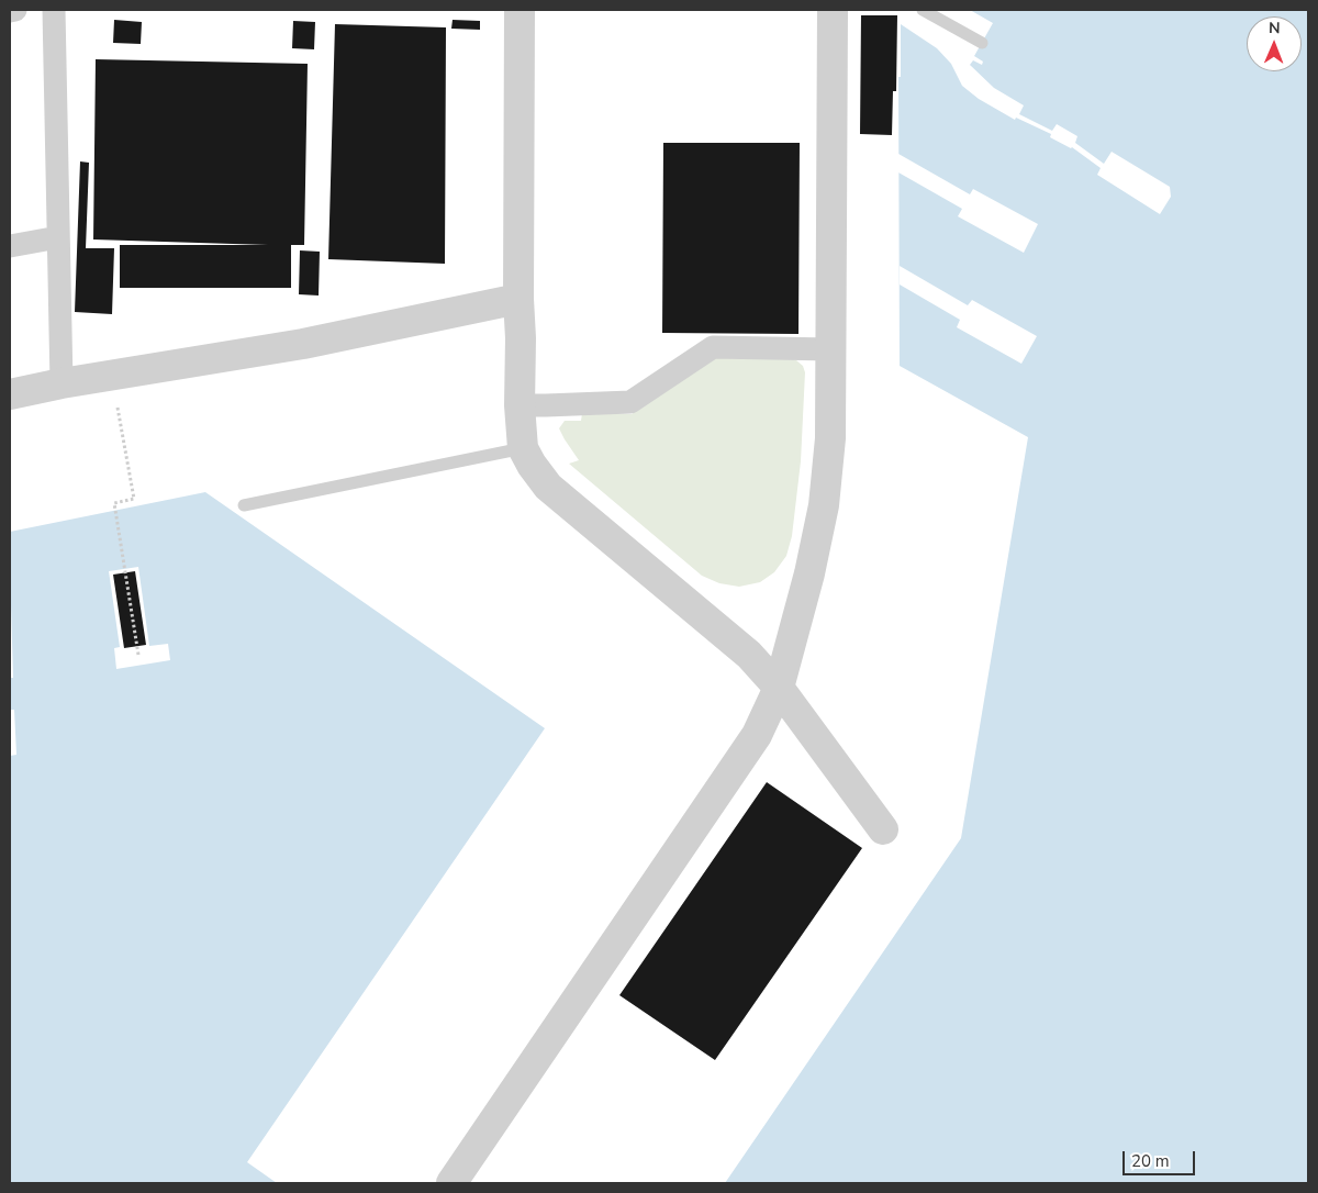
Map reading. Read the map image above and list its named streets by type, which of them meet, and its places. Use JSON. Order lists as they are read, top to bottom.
{
  "scale_bar": "20 m",
  "north": "top"
}
